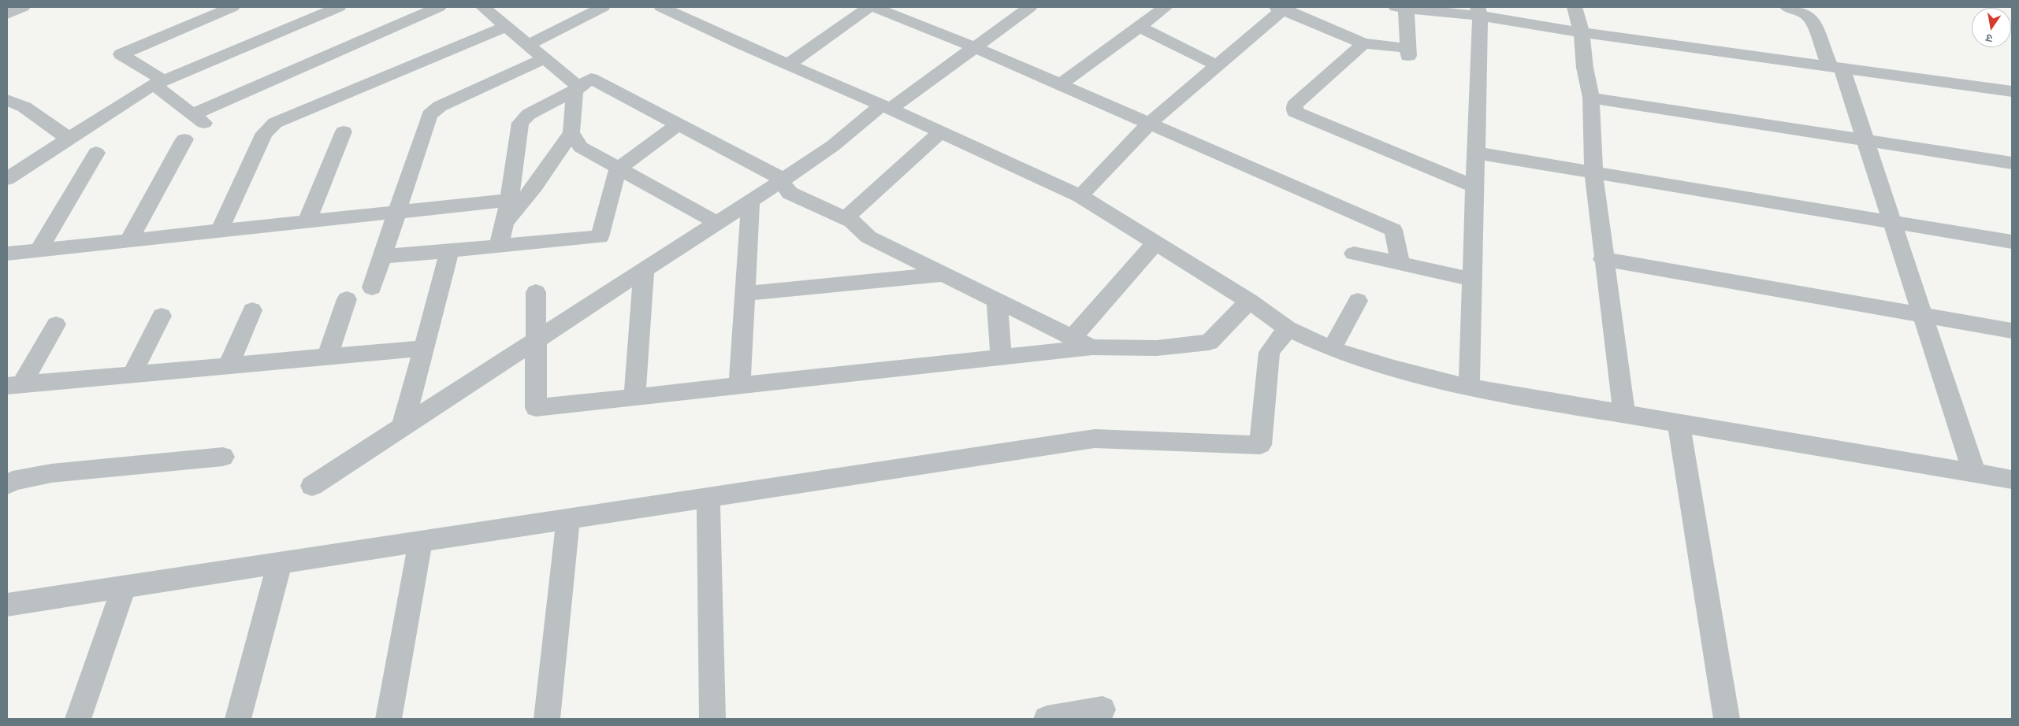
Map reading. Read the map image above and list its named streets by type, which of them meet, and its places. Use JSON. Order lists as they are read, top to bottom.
{
  "north": "bottom"
}
